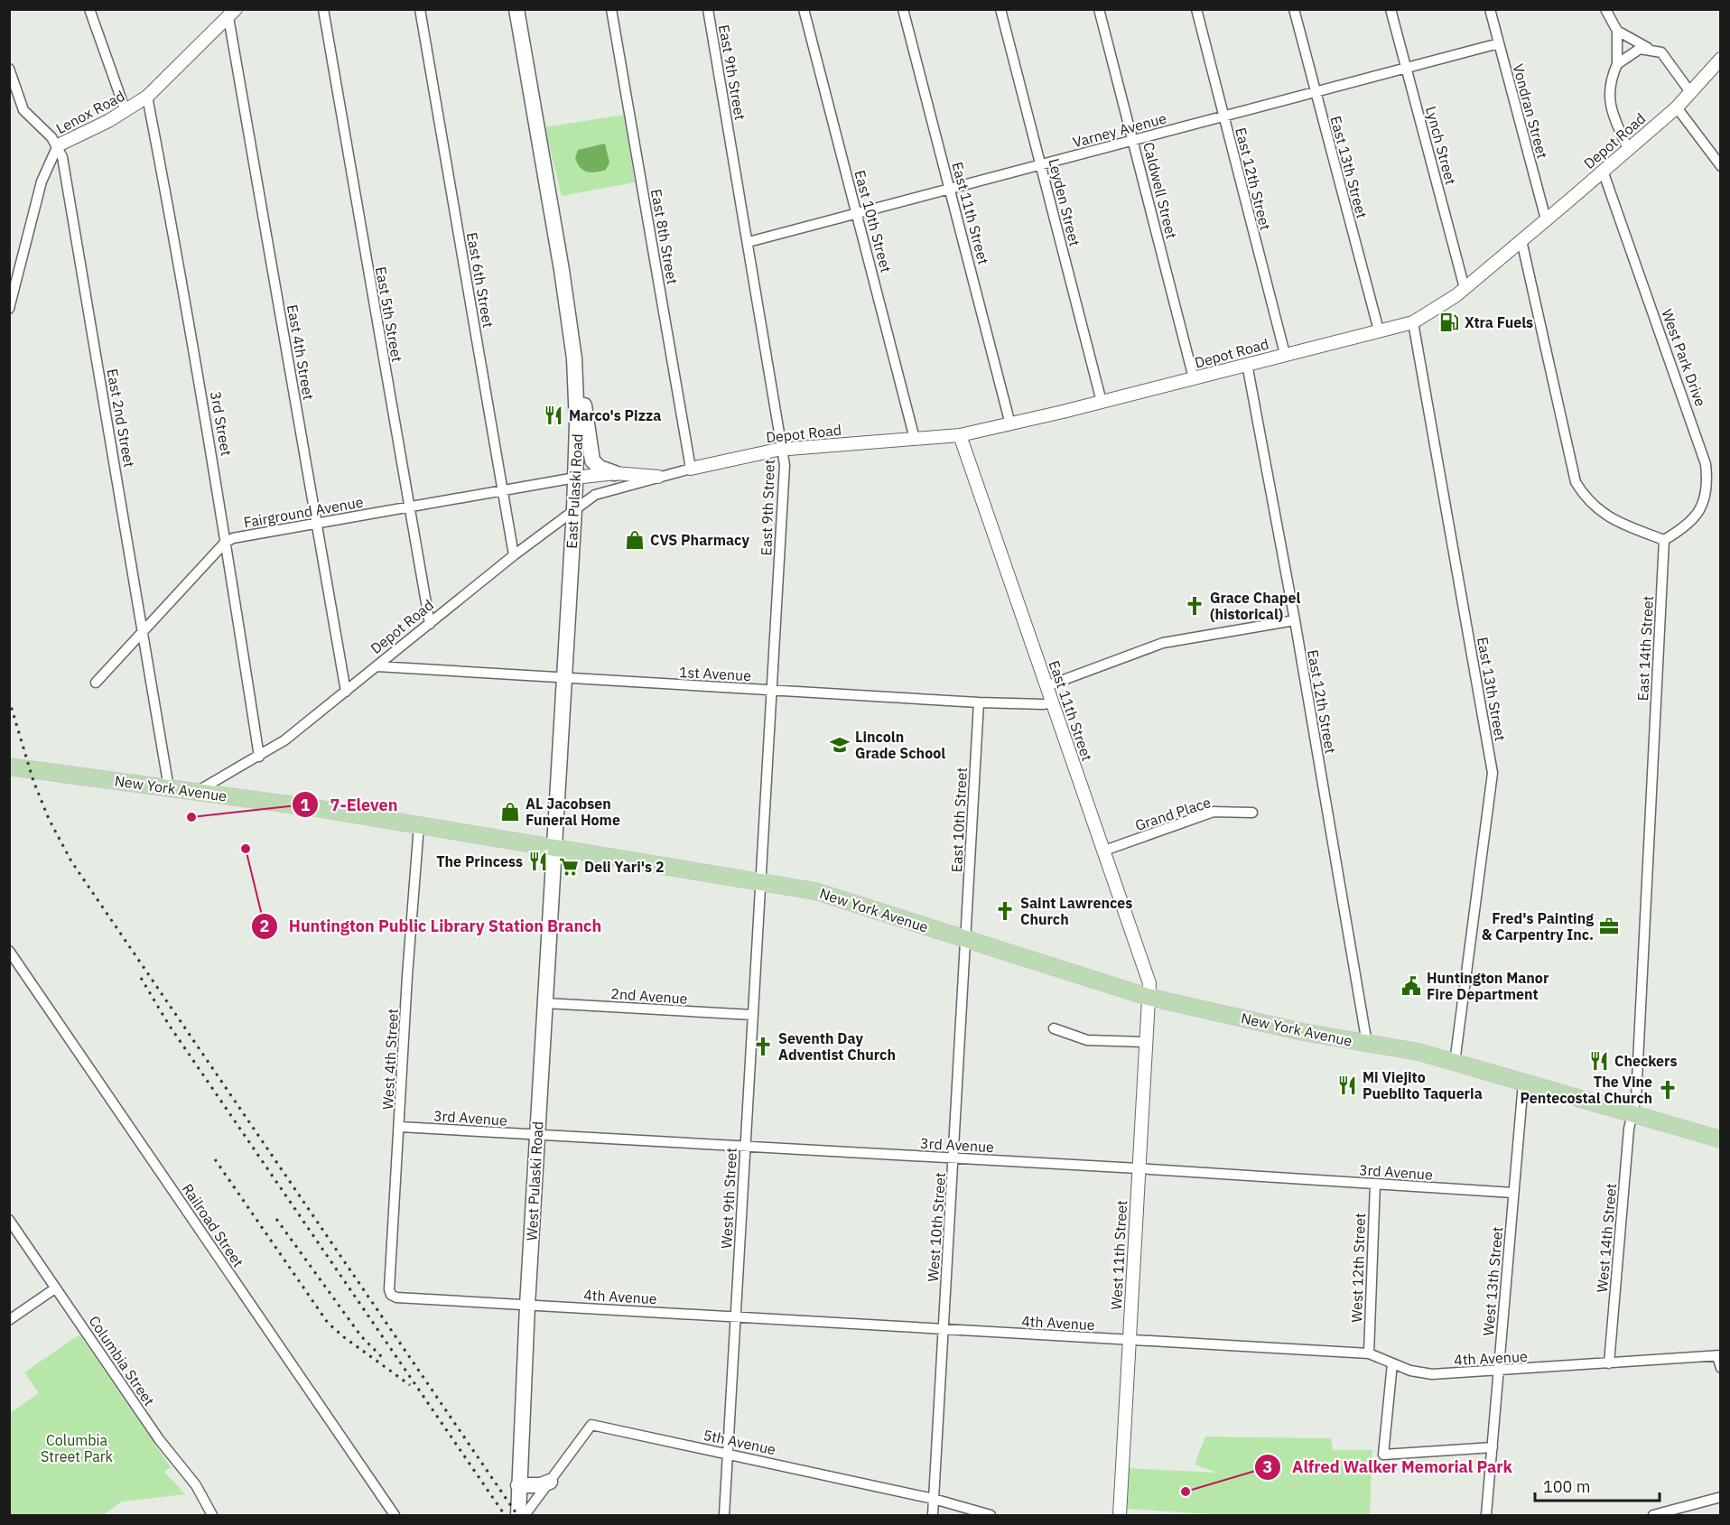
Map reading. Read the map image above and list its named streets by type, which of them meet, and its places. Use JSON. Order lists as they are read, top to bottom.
{
  "streets": {
    "main road": ["East Pulaski Road", "New York Avenue", "West Pulaski Road"],
    "street": [
      "East 9th Street",
      "Vondran Street",
      "Lenox Road",
      "Varney Avenue",
      "Depot Road",
      "Lynch Street",
      "East 13th Street",
      "East 12th Street",
      "Caldwell Street",
      "Leyden Street",
      "East 11th Street",
      "East 10th Street",
      "East 8th Street",
      "East 6th Street",
      "East 5th Street",
      "East 4th Street",
      "West Park Drive",
      "East 2nd Street",
      "3rd Street",
      "Fairground Avenue",
      "East 14th Street",
      "1st Avenue",
      "Grand Place",
      "2nd Avenue",
      "West 4th Street",
      "3rd Avenue",
      "West 9th Street",
      "Railroad Street",
      "West 10th Street",
      "West 14th Street",
      "West 11th Street",
      "West 12th Street",
      "West 13th Street",
      "4th Avenue",
      "Columbia Street",
      "5th Avenue"
    ]
  },
  "crossings": [
    ["East 9th Street", "Varney Avenue"],
    ["East 9th Street", "Depot Road"],
    ["East 9th Street", "1st Avenue"],
    ["East 9th Street", "New York Avenue"],
    ["East 9th Street", "West 9th Street"],
    ["Vondran Street", "Varney Avenue"],
    ["Vondran Street", "Depot Road"],
    ["Lenox Road", "East 4th Street"],
    ["Lenox Road", "East 2nd Street"],
    ["Lenox Road", "3rd Street"],
    ["Varney Avenue", "Lynch Street"],
    ["Varney Avenue", "East 13th Street"],
    ["Varney Avenue", "East 12th Street"],
    ["Varney Avenue", "Caldwell Street"],
    ["Varney Avenue", "Leyden Street"],
    ["Varney Avenue", "East 11th Street"],
    ["Varney Avenue", "East 10th Street"],
    ["Depot Road", "Lynch Street"],
    ["Depot Road", "East 13th Street"],
    ["Depot Road", "East 12th Street"],
    ["Depot Road", "Caldwell Street"],
    ["Depot Road", "Leyden Street"],
    ["Depot Road", "East 11th Street"],
    ["Depot Road", "East 10th Street"],
    ["Depot Road", "East 8th Street"],
    ["Depot Road", "East 6th Street"],
    ["Depot Road", "East 5th Street"],
    ["Depot Road", "East 4th Street"],
    ["Depot Road", "West Park Drive"],
    ["Depot Road", "3rd Street"],
    ["Depot Road", "East Pulaski Road"],
    ["Depot Road", "Fairground Avenue"],
    ["Depot Road", "1st Avenue"],
    ["Depot Road", "New York Avenue"],
    ["East 13th Street", "New York Avenue"],
    ["East 12th Street", "New York Avenue"],
    ["East 11th Street", "1st Avenue"],
    ["East 11th Street", "New York Avenue"],
    ["East 11th Street", "Grand Place"],
    ["East 11th Street", "West 11th Street"],
    ["East 10th Street", "1st Avenue"],
    ["East 10th Street", "New York Avenue"],
    ["East 10th Street", "West 10th Street"],
    ["East 6th Street", "Fairground Avenue"],
    ["East 5th Street", "Fairground Avenue"],
    ["East 4th Street", "Fairground Avenue"],
    ["West Park Drive", "East 14th Street"],
    ["East 2nd Street", "Fairground Avenue"],
    ["East 2nd Street", "New York Avenue"],
    ["3rd Street", "Fairground Avenue"],
    ["East Pulaski Road", "Fairground Avenue"],
    ["East Pulaski Road", "1st Avenue"],
    ["East Pulaski Road", "New York Avenue"],
    ["East Pulaski Road", "West Pulaski Road"],
    ["East 14th Street", "New York Avenue"],
    ["East 14th Street", "West 14th Street"],
    ["New York Avenue", "West 4th Street"],
    ["New York Avenue", "West Pulaski Road"],
    ["New York Avenue", "West 9th Street"],
    ["New York Avenue", "West 10th Street"],
    ["New York Avenue", "West 14th Street"],
    ["New York Avenue", "West 11th Street"],
    ["New York Avenue", "West 13th Street"],
    ["2nd Avenue", "West Pulaski Road"],
    ["2nd Avenue", "West 9th Street"],
    ["West 4th Street", "3rd Avenue"],
    ["West 4th Street", "4th Avenue"],
    ["3rd Avenue", "West Pulaski Road"],
    ["3rd Avenue", "West 9th Street"],
    ["3rd Avenue", "West 10th Street"],
    ["3rd Avenue", "West 11th Street"],
    ["3rd Avenue", "West 12th Street"],
    ["3rd Avenue", "West 13th Street"],
    ["West Pulaski Road", "4th Avenue"],
    ["West 9th Street", "4th Avenue"],
    ["West 9th Street", "5th Avenue"],
    ["West 10th Street", "4th Avenue"],
    ["West 10th Street", "5th Avenue"],
    ["West 14th Street", "4th Avenue"],
    ["West 11th Street", "4th Avenue"],
    ["West 12th Street", "4th Avenue"],
    ["West 13th Street", "4th Avenue"]
  ],
  "parks": ["Columbia Street Park"],
  "places": {
    "fuel station": ["Xtra Fuels"],
    "restaurant": [
      "Marco's Pizza",
      "The Princess",
      "Checkers",
      "Mi Viejito Pueblito Taqueria"
    ],
    "shop": ["CVS Pharmacy", "AL Jacobsen Funeral Home"],
    "church": [
      "Grace Chapel (historical)",
      "Saint Lawrences Church",
      "Seventh Day Adventist Church",
      "The Vine Pentecostal Church"
    ],
    "school or university": ["Lincoln Grade School"],
    "other": ["7-Eleven", "Huntington Public Library Station Branch", "Alfred Walker Memorial Park"],
    "supermarket": ["Deli Yari's 2"],
    "office": ["Fred's Painting & Carpentry Inc."],
    "public building": ["Huntington Manor Fire Department"]
  },
  "scale_bar": "100 m"
}
